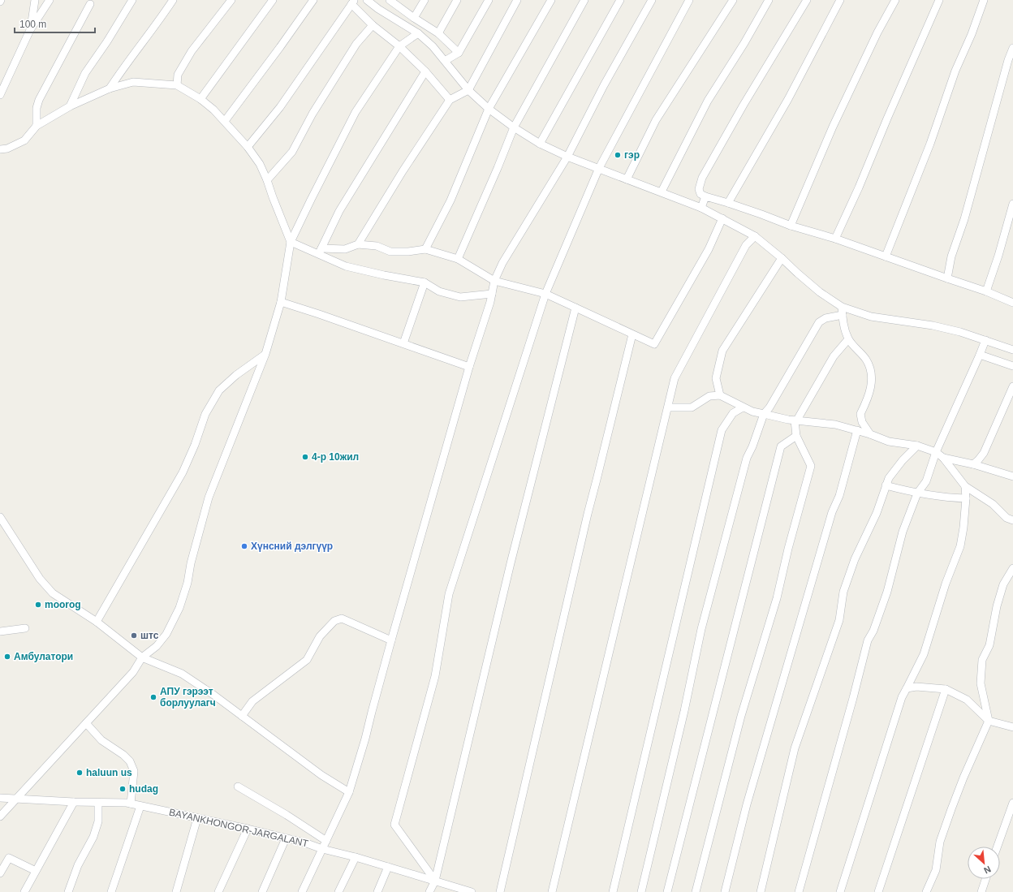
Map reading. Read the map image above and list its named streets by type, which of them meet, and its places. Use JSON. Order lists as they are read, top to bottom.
{
  "streets": {
    "street": ["BAYANKHONGOR-JARGALANT"]
  },
  "places": [
    "гэр",
    "4-р 10жил",
    "Хүнсний дэлгүүр",
    "moorog",
    "штс",
    "Амбулатори",
    "АПУ гэрээт борлуулагч",
    "haluun us",
    "hudag"
  ],
  "scale_bar": "100 m",
  "north": "bottom right"
}
